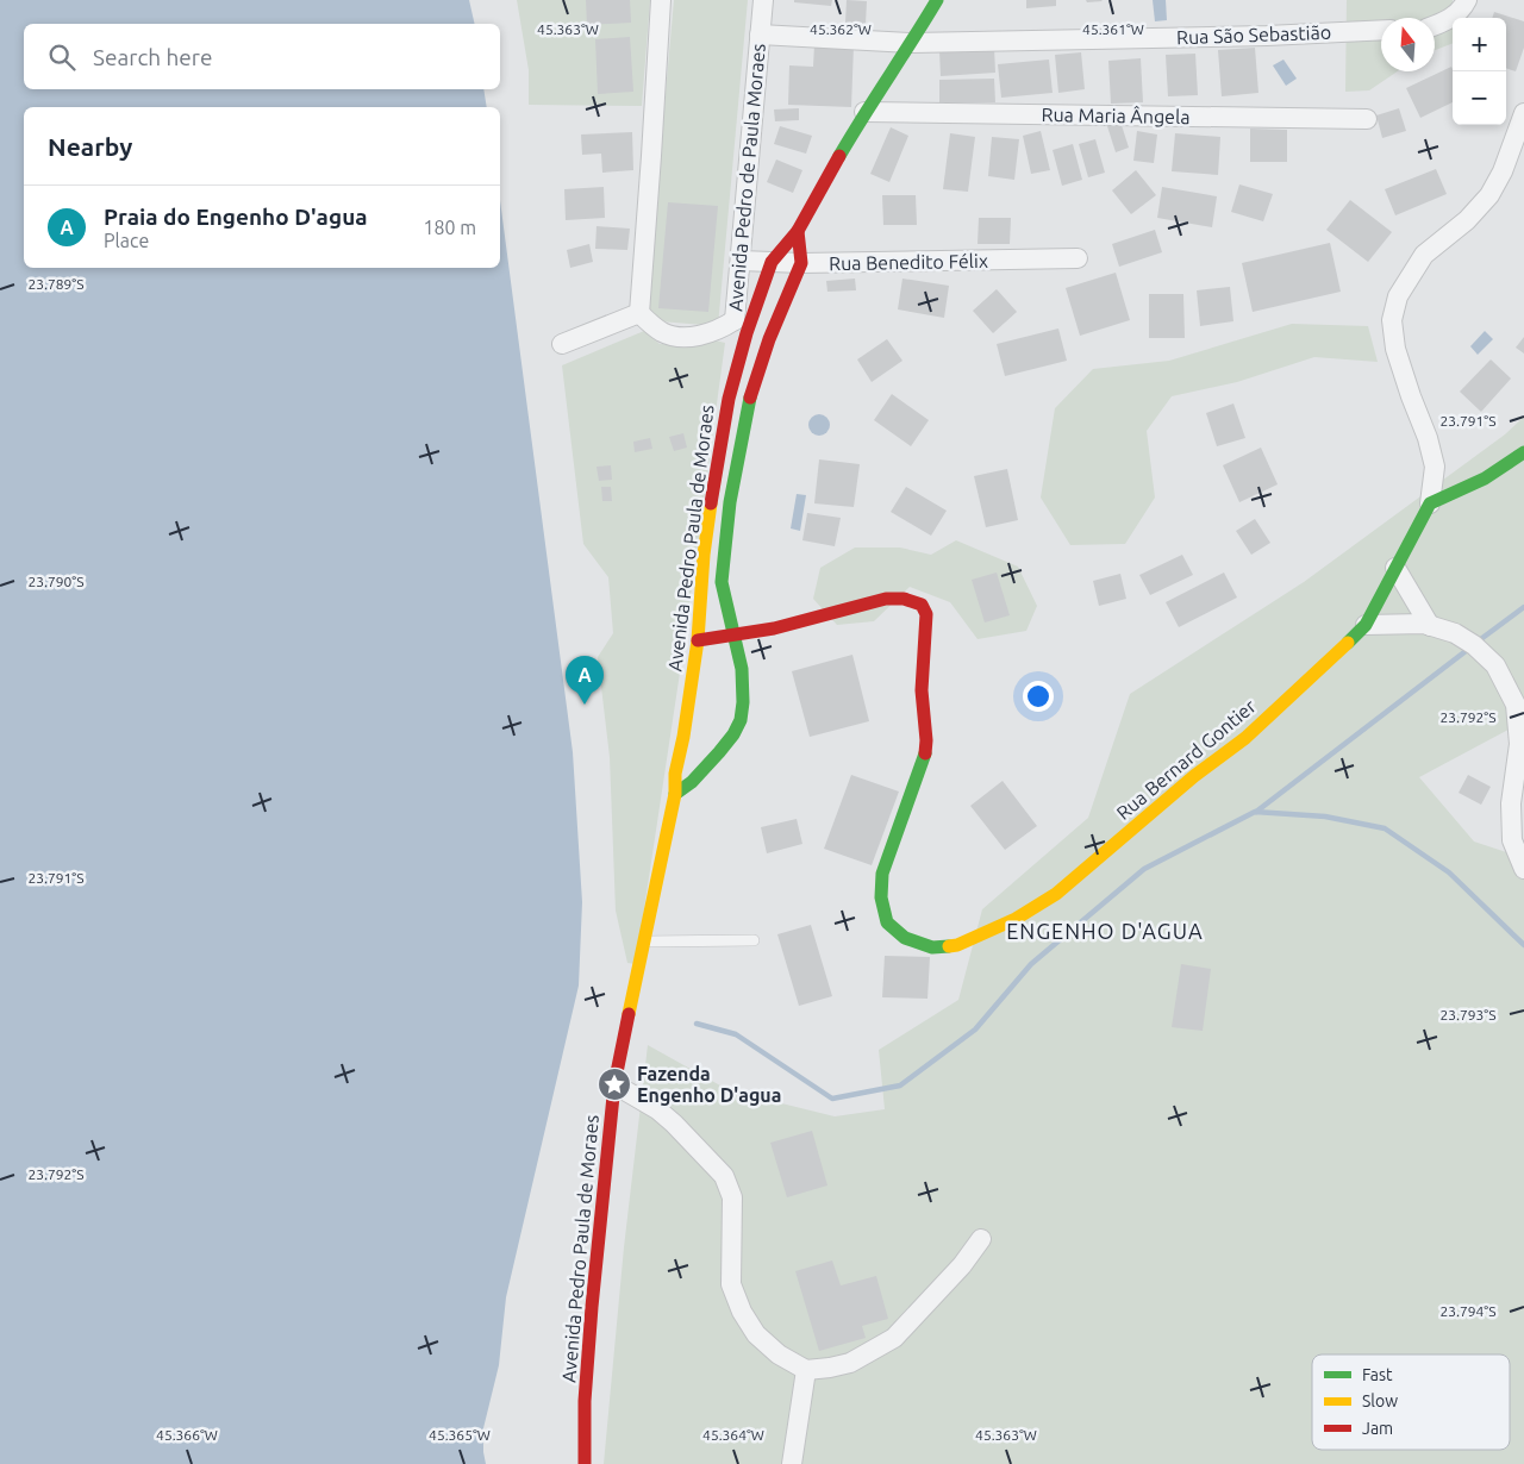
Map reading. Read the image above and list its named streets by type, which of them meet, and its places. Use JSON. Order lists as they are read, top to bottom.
{
  "streets": {
    "main road": ["Avenida Pedro Paula de Moraes", "Rua Bernard Gontier"],
    "street": [
      "Rua São Sebastião",
      "Rua Maria Ângela",
      "Avenida Pedro de Paula Moraes",
      "Rua Benedito Félix"
    ]
  },
  "crossings": [
    ["Rua São Sebastião", "Avenida Pedro de Paula Moraes"],
    ["Rua São Sebastião", "Avenida Pedro Paula de Moraes"],
    ["Rua Maria Ângela", "Avenida Pedro Paula de Moraes"],
    ["Avenida Pedro de Paula Moraes", "Rua Benedito Félix"],
    ["Avenida Pedro de Paula Moraes", "Avenida Pedro Paula de Moraes"],
    ["Rua Benedito Félix", "Avenida Pedro Paula de Moraes"],
    ["Avenida Pedro Paula de Moraes", "Rua Bernard Gontier"]
  ],
  "districts": ["ENGENHO D'AGUA"],
  "places": {
    "place": ["Fazenda Engenho D'agua"]
  },
  "legend": ["Fast", "Slow", "Jam"],
  "north": "top",
  "page": {
    "map_buttons": ["+", "−"],
    "search": "Search here",
    "heading": "Nearby",
    "list": [
      {
        "mark": "A",
        "name": "Praia do Engenho D'agua",
        "note": "Place",
        "value": "180 m"
      }
    ],
    "pins": "A"
  },
  "coordinates": [
    "45.363°W",
    "45.362°W",
    "45.361°W",
    "23.789°S",
    "23.791°S",
    "23.790°S",
    "23.792°S",
    "23.793°S",
    "23.794°S",
    "45.366°W",
    "45.365°W",
    "45.364°W"
  ]
}
